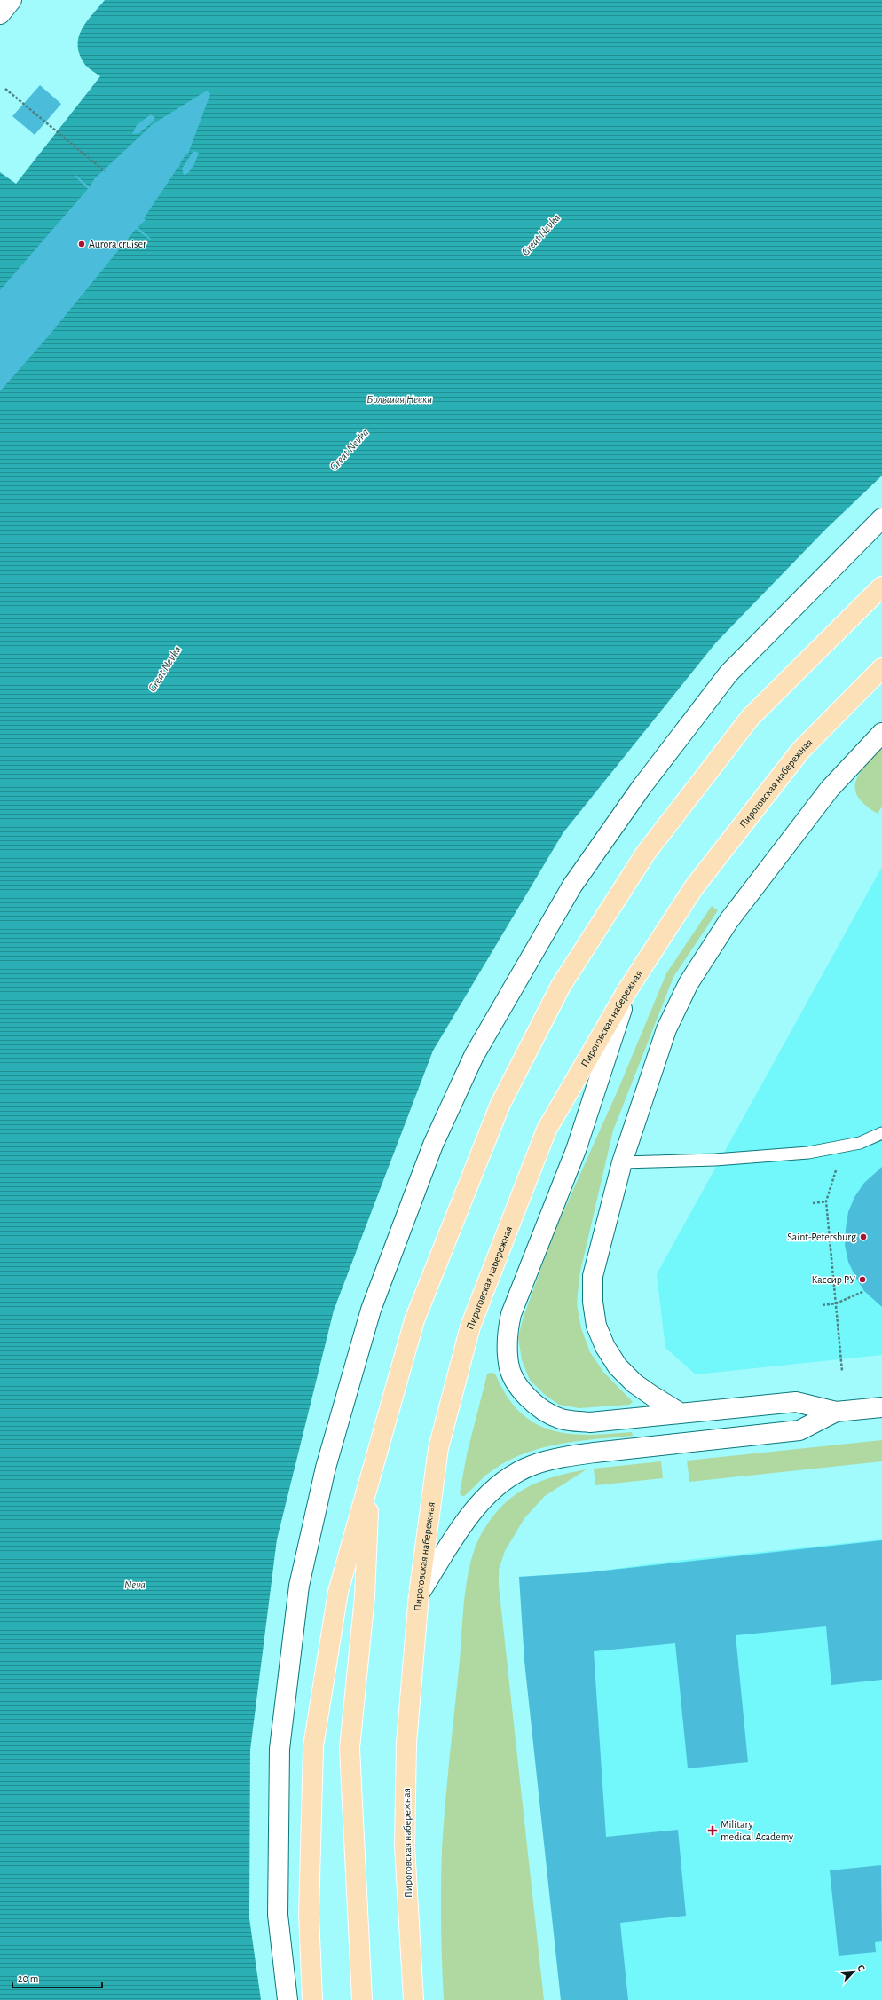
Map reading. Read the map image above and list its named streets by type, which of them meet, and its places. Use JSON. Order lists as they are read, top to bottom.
{
  "streets": {
    "main road": ["Пироговская набережная"]
  },
  "water": ["Great Nevka", "Большая Невка", "Neva"],
  "places": {
    "other": ["Aurora cruiser", "Saint-Petersburg", "Кассир РУ"],
    "health": ["Military medical Academy"]
  },
  "scale_bar": "20 m",
  "north": "top right"
}
